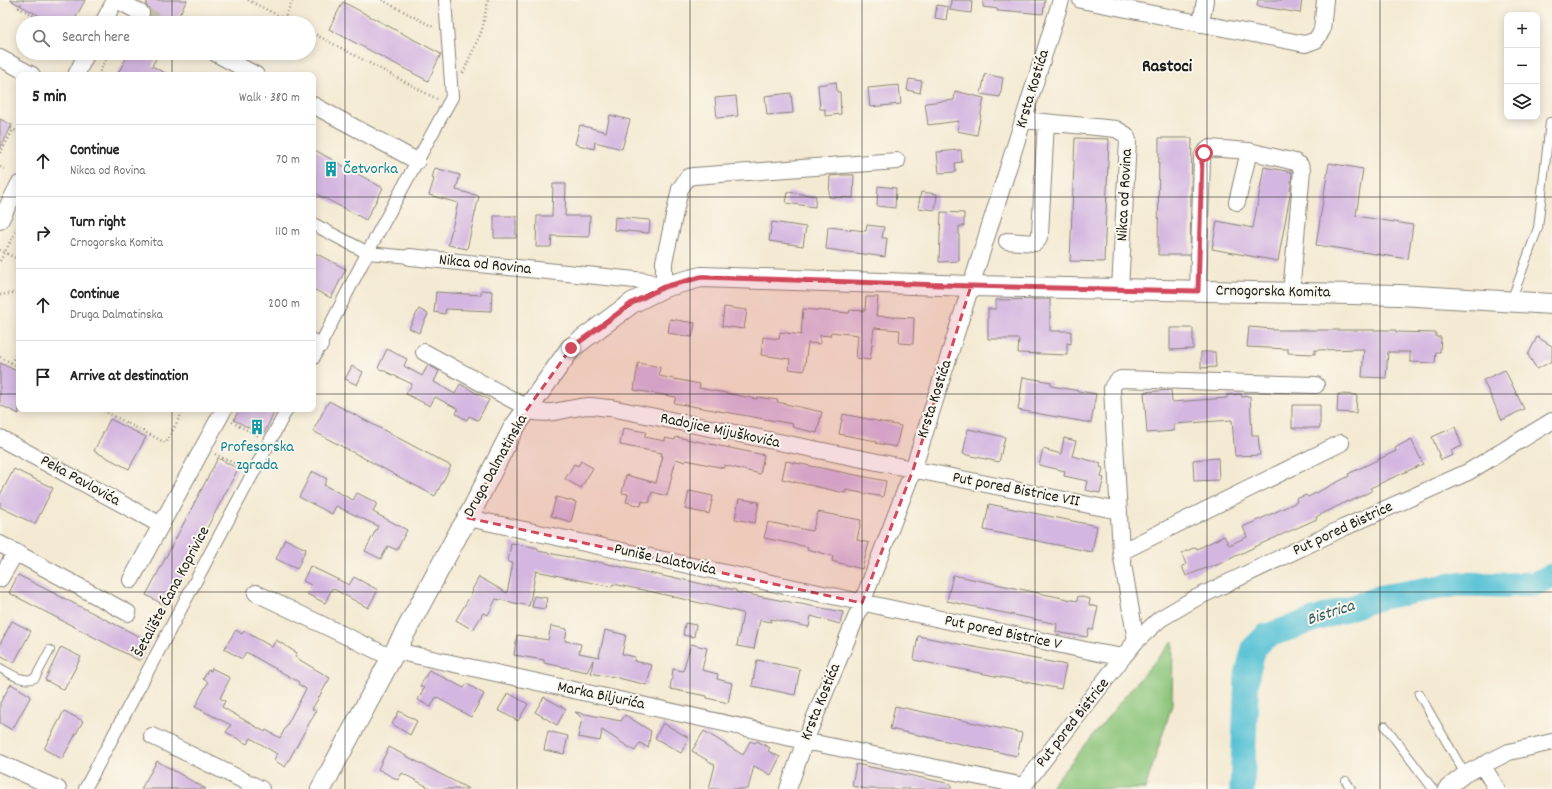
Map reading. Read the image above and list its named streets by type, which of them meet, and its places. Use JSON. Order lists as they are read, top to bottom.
{
  "streets": {
    "street": [
      "Krsta Kostića",
      "Nikca od Rovina",
      "Crnogorska Komita",
      "Radojice Mijuškovića",
      "Druga Dalmatinska",
      "Peka Pavlovića",
      "Put pored Bistrice VII",
      "Put pored Bistrice",
      "Puniše Lalatovića",
      "Šetalište Ćana Koprivice",
      "Put pored Bistrice V",
      "Marka Biljurića"
    ]
  },
  "crossings": [
    ["Krsta Kostića", "Nikca od Rovina"],
    ["Krsta Kostića", "Crnogorska Komita"],
    ["Krsta Kostića", "Radojice Mijuškovića"],
    ["Krsta Kostića", "Druga Dalmatinska"],
    ["Krsta Kostića", "Put pored Bistrice VII"],
    ["Krsta Kostića", "Puniše Lalatovića"],
    ["Krsta Kostića", "Put pored Bistrice V"],
    ["Krsta Kostića", "Marka Biljurića"],
    ["Nikca od Rovina", "Crnogorska Komita"],
    ["Nikca od Rovina", "Druga Dalmatinska"],
    ["Crnogorska Komita", "Druga Dalmatinska"],
    ["Radojice Mijuškovića", "Druga Dalmatinska"],
    ["Radojice Mijuškovića", "Put pored Bistrice VII"],
    ["Druga Dalmatinska", "Puniše Lalatovića"],
    ["Druga Dalmatinska", "Marka Biljurića"],
    ["Put pored Bistrice", "Put pored Bistrice V"],
    ["Put pored Bistrice", "Marka Biljurića"],
    ["Puniše Lalatovića", "Put pored Bistrice V"]
  ],
  "districts": ["Rastoci"],
  "water": ["Bistrica"],
  "places": {
    "building": ["Četvorka", "Profesorska zgrada"]
  },
  "page": {
    "map_buttons": ["+", "−"],
    "search": "Search here",
    "heading": ["5 min", "Walk · 380 m"],
    "list": [
      ["Continue", "Nikca od Rovina", "70 m"],
      ["Turn right", "Crnogorska Komita", "110 m"],
      ["Continue", "Druga Dalmatinska", "200 m"],
      "Arrive at destination"
    ]
  }
}
